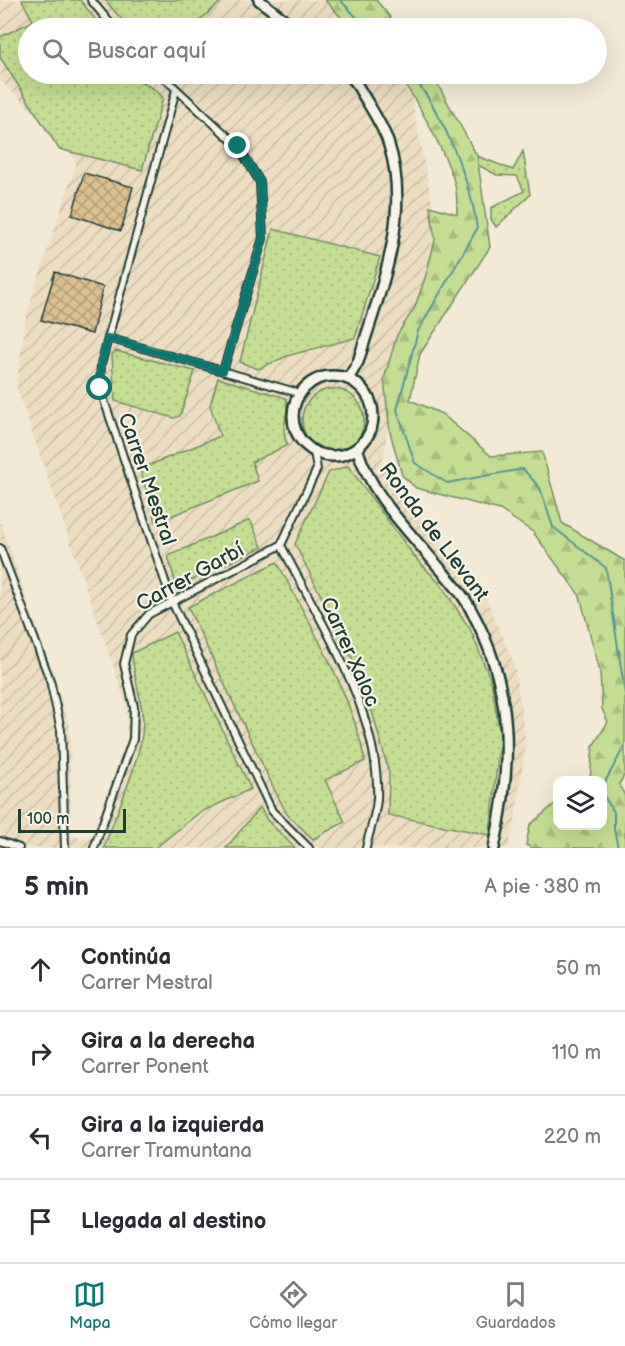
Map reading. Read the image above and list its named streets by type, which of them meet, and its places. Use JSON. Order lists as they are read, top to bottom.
{
  "streets": {
    "main road": ["Ronda de Llevant"],
    "street": ["Carrer Mestral", "Carrer Garbí", "Carrer Xaloc"]
  },
  "crossings": [
    ["Carrer Mestral", "Carrer Garbí"],
    ["Carrer Garbí", "Carrer Xaloc"]
  ],
  "scale_bar": "100 m",
  "page": {
    "search": "Buscar aquí",
    "scale": "100 m",
    "heading": ["5 min", "A pie · 380 m"],
    "list": [
      ["Continúa", "Carrer Mestral", "50 m"],
      ["Gira a la derecha", "Carrer Ponent", "110 m"],
      ["Gira a la izquierda", "Carrer Tramuntana", "220 m"],
      "Llegada al destino"
    ],
    "nav": ["Mapa", "Cómo llegar", "Guardados"]
  }
}
